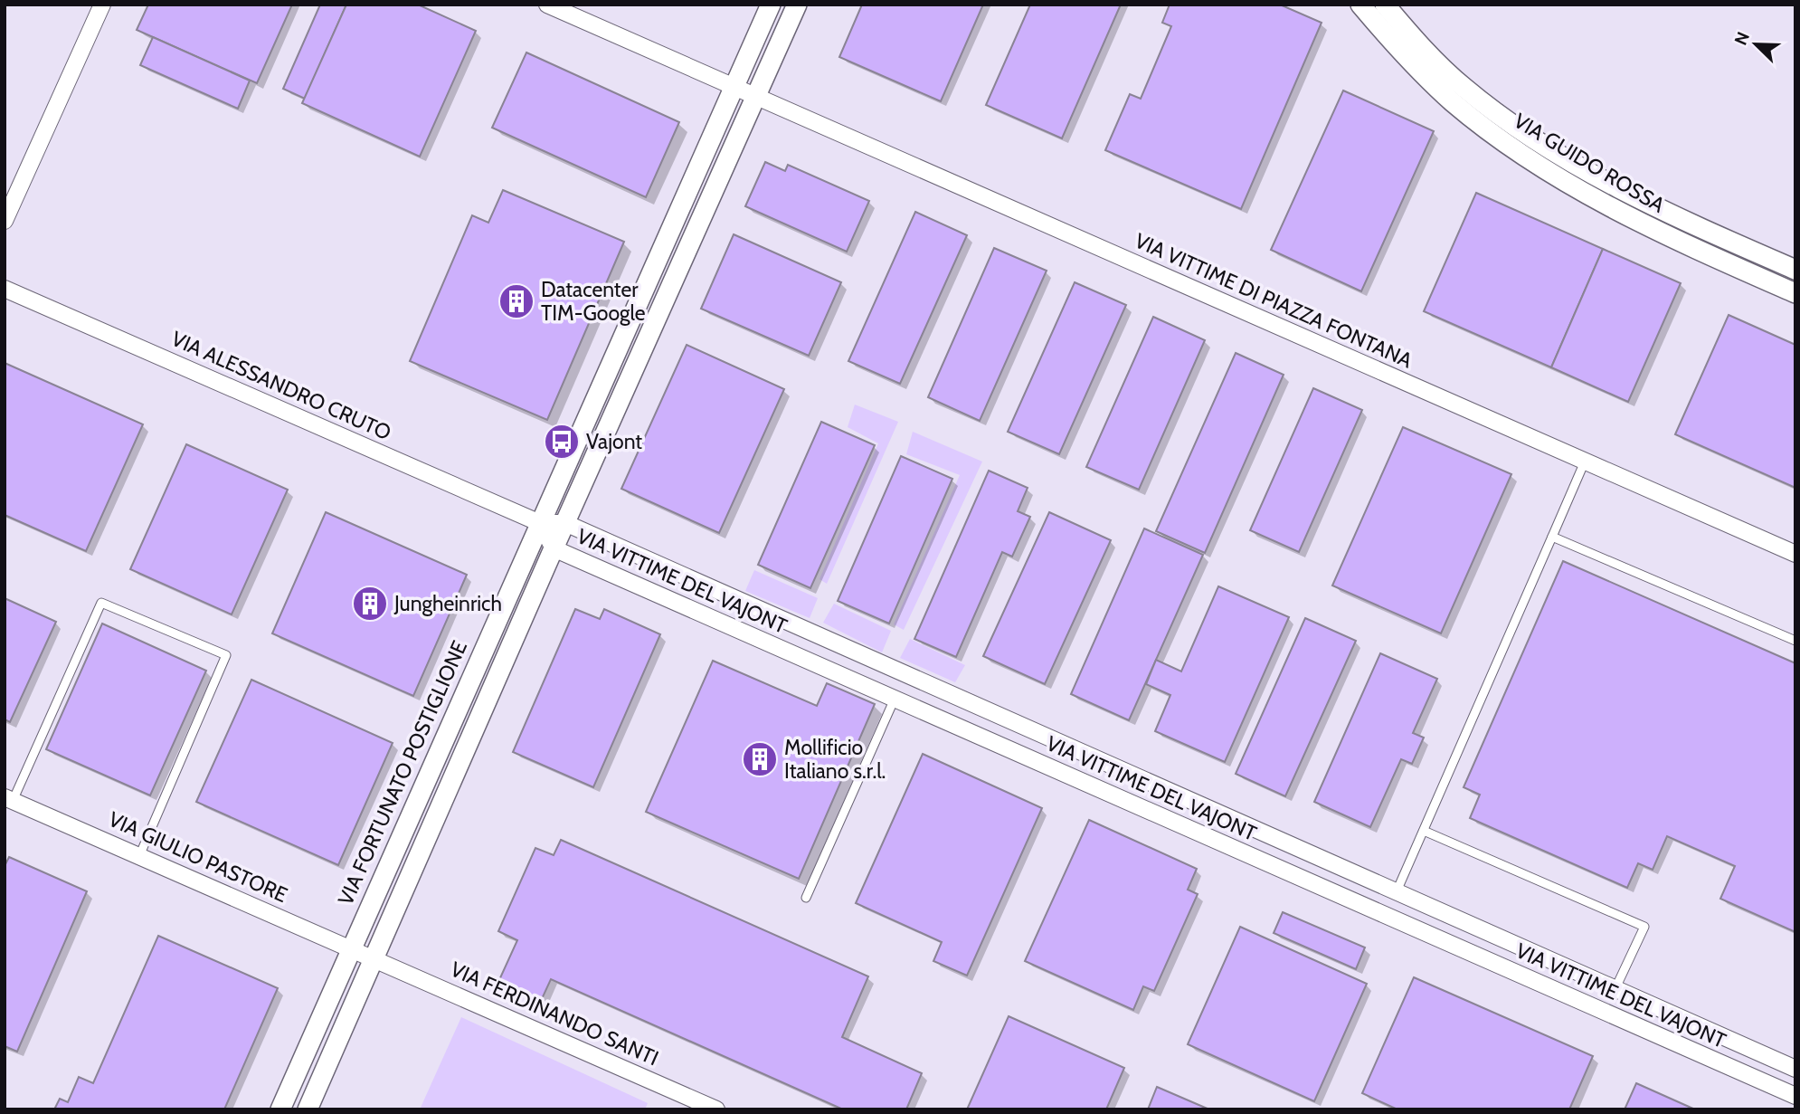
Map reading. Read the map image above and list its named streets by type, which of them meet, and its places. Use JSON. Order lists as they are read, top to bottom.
{
  "streets": {
    "street": [
      "VIA GUIDO ROSSA",
      "VIA VITTIME DI PIAZZA FONTANA",
      "VIA ALESSANDRO CRUTO",
      "VIA VITTIME DEL VAJONT",
      "VIA FORTUNATO POSTIGLIONE",
      "VIA GIULIO PASTORE",
      "VIA FERDINANDO SANTI"
    ]
  },
  "crossings": [
    ["VIA VITTIME DI PIAZZA FONTANA", "VIA FORTUNATO POSTIGLIONE"],
    ["VIA ALESSANDRO CRUTO", "VIA VITTIME DEL VAJONT"],
    ["VIA ALESSANDRO CRUTO", "VIA FORTUNATO POSTIGLIONE"],
    ["VIA VITTIME DEL VAJONT", "VIA FORTUNATO POSTIGLIONE"],
    ["VIA FORTUNATO POSTIGLIONE", "VIA GIULIO PASTORE"],
    ["VIA GIULIO PASTORE", "VIA FERDINANDO SANTI"]
  ],
  "places": {
    "building": ["Datacenter TIM-Google", "Jungheinrich", "Mollificio Italiano s.r.l."],
    "bus stop": ["Vajont"]
  },
  "north": "top left"
}
